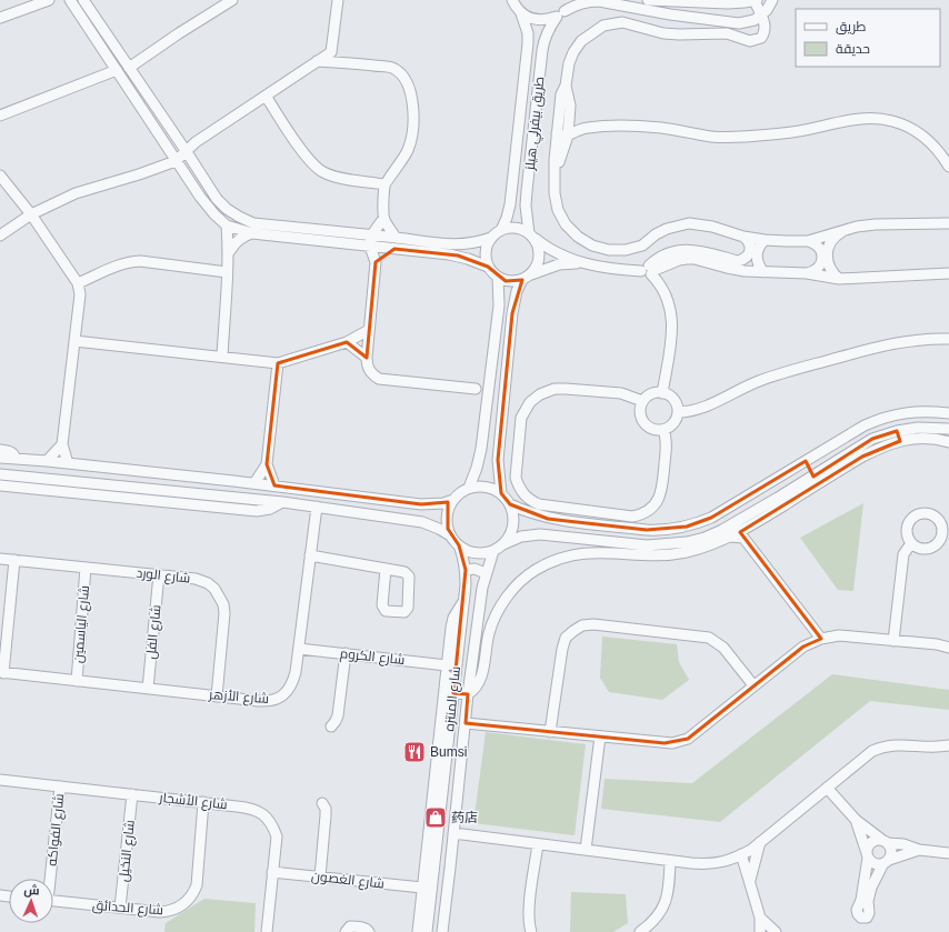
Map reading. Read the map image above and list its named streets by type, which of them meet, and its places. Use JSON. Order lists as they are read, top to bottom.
{
  "streets": {
    "street": [
      "طريق بيفرلي هيلز",
      "شارع الورد",
      "شارع الياسمين",
      "شارع الفل",
      "شارع الكروم",
      "شارع الأزهر",
      "شارع المنتزه",
      "شارع الأشجار",
      "شارع الفواكه",
      "شارع النخيل",
      "شارع الغصون",
      "شارع الحدائق"
    ]
  },
  "crossings": [
    ["شارع الورد", "شارع الياسمين"],
    ["شارع الورد", "شارع الفل"],
    ["شارع الورد", "شارع الأزهر"],
    ["شارع الياسمين", "شارع الأزهر"],
    ["شارع الفل", "شارع الأزهر"],
    ["شارع الكروم", "شارع الأزهر"],
    ["شارع الأشجار", "شارع الفواكه"],
    ["شارع الأشجار", "شارع النخيل"],
    ["شارع الأشجار", "شارع الغصون"],
    ["شارع الأشجار", "شارع الحدائق"],
    ["شارع النخيل", "شارع الحدائق"]
  ],
  "places": {
    "restaurant": ["Bumsi"],
    "shop": ["药店"]
  },
  "legend": ["طريق", "حديقة"],
  "north": "top"
}
